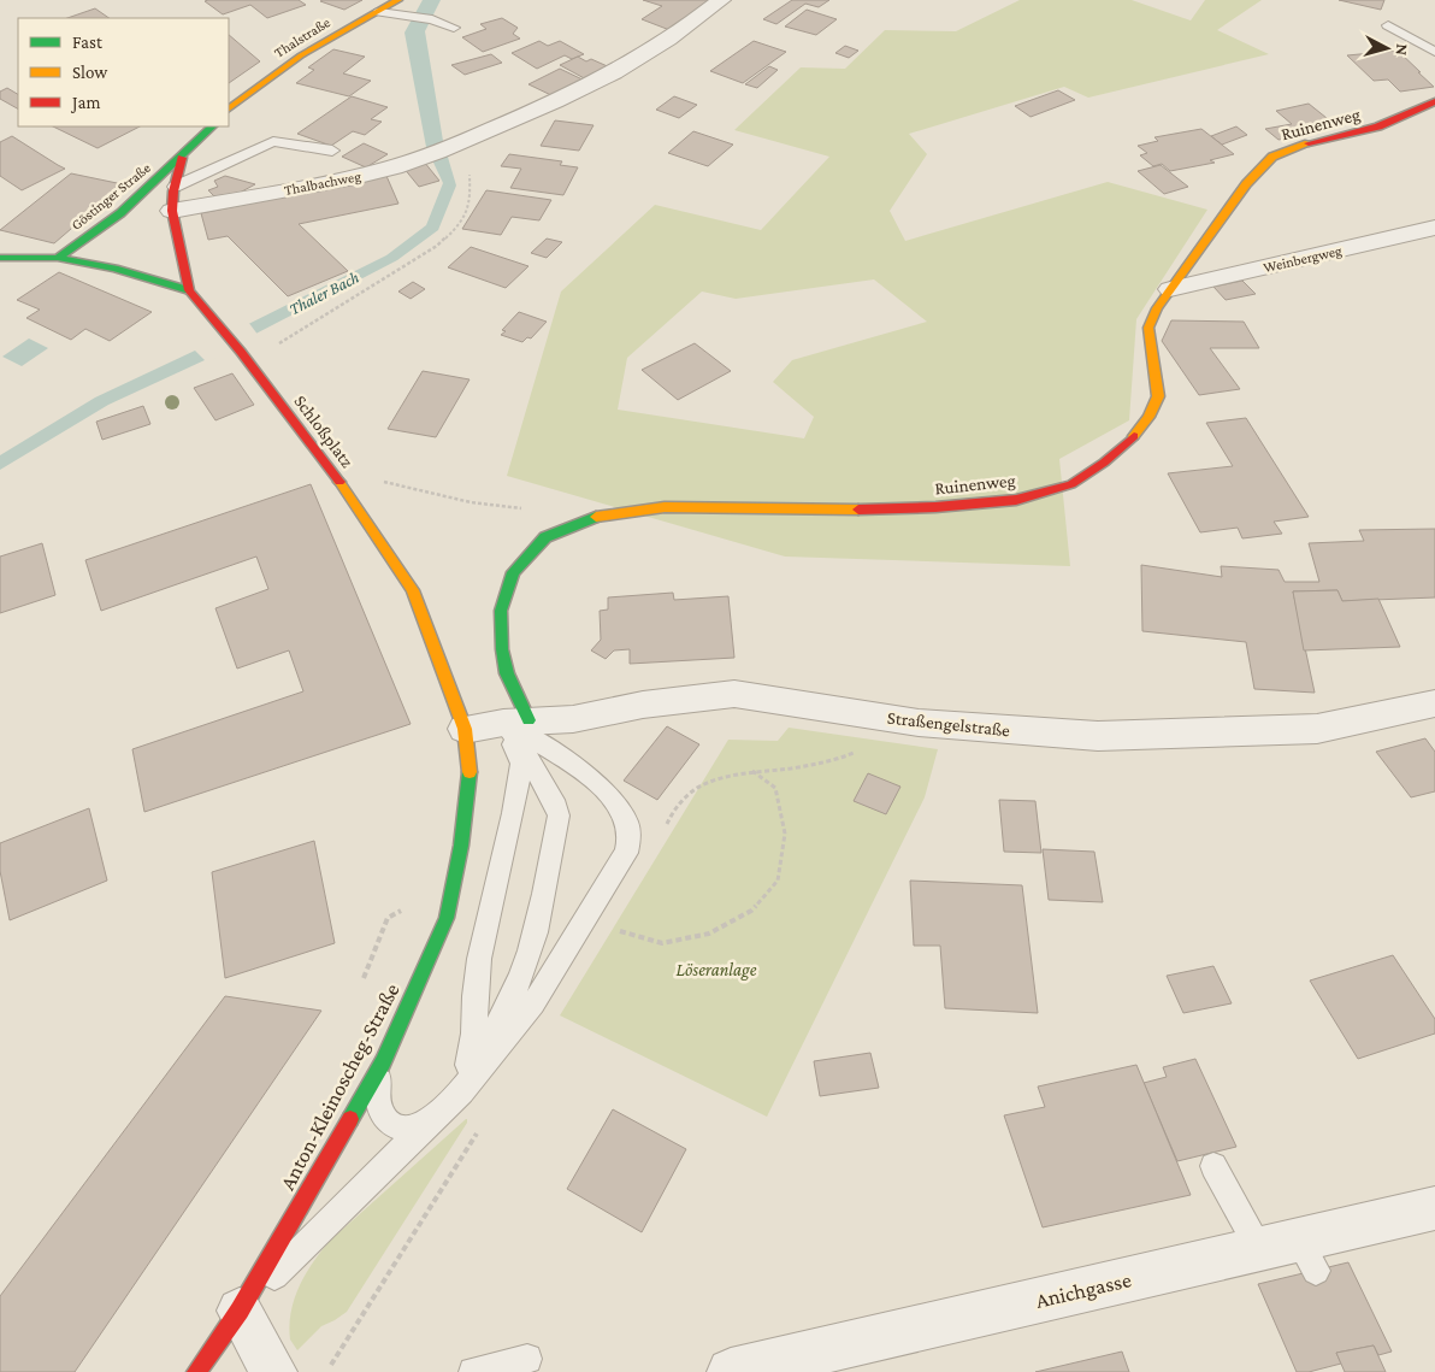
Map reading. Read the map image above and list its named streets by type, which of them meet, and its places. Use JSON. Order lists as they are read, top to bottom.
{
  "streets": {
    "street": [
      "Thalstraße",
      "Ruinenweg",
      "Thalbachweg",
      "Göstinger Straße",
      "Weinbergweg",
      "Schloßplatz",
      "Straßengelstraße",
      "Anton-Kleinoscheg-Straße",
      "Anichgasse"
    ]
  },
  "crossings": [
    ["Ruinenweg", "Weinbergweg"],
    ["Ruinenweg", "Straßengelstraße"],
    ["Thalbachweg", "Schloßplatz"],
    ["Göstinger Straße", "Schloßplatz"],
    ["Schloßplatz", "Straßengelstraße"],
    ["Schloßplatz", "Anton-Kleinoscheg-Straße"],
    ["Straßengelstraße", "Anton-Kleinoscheg-Straße"]
  ],
  "water": ["Thaler Bach"],
  "parks": ["Löseranlage"],
  "legend": ["Fast", "Slow", "Jam"],
  "north": "right"
}
